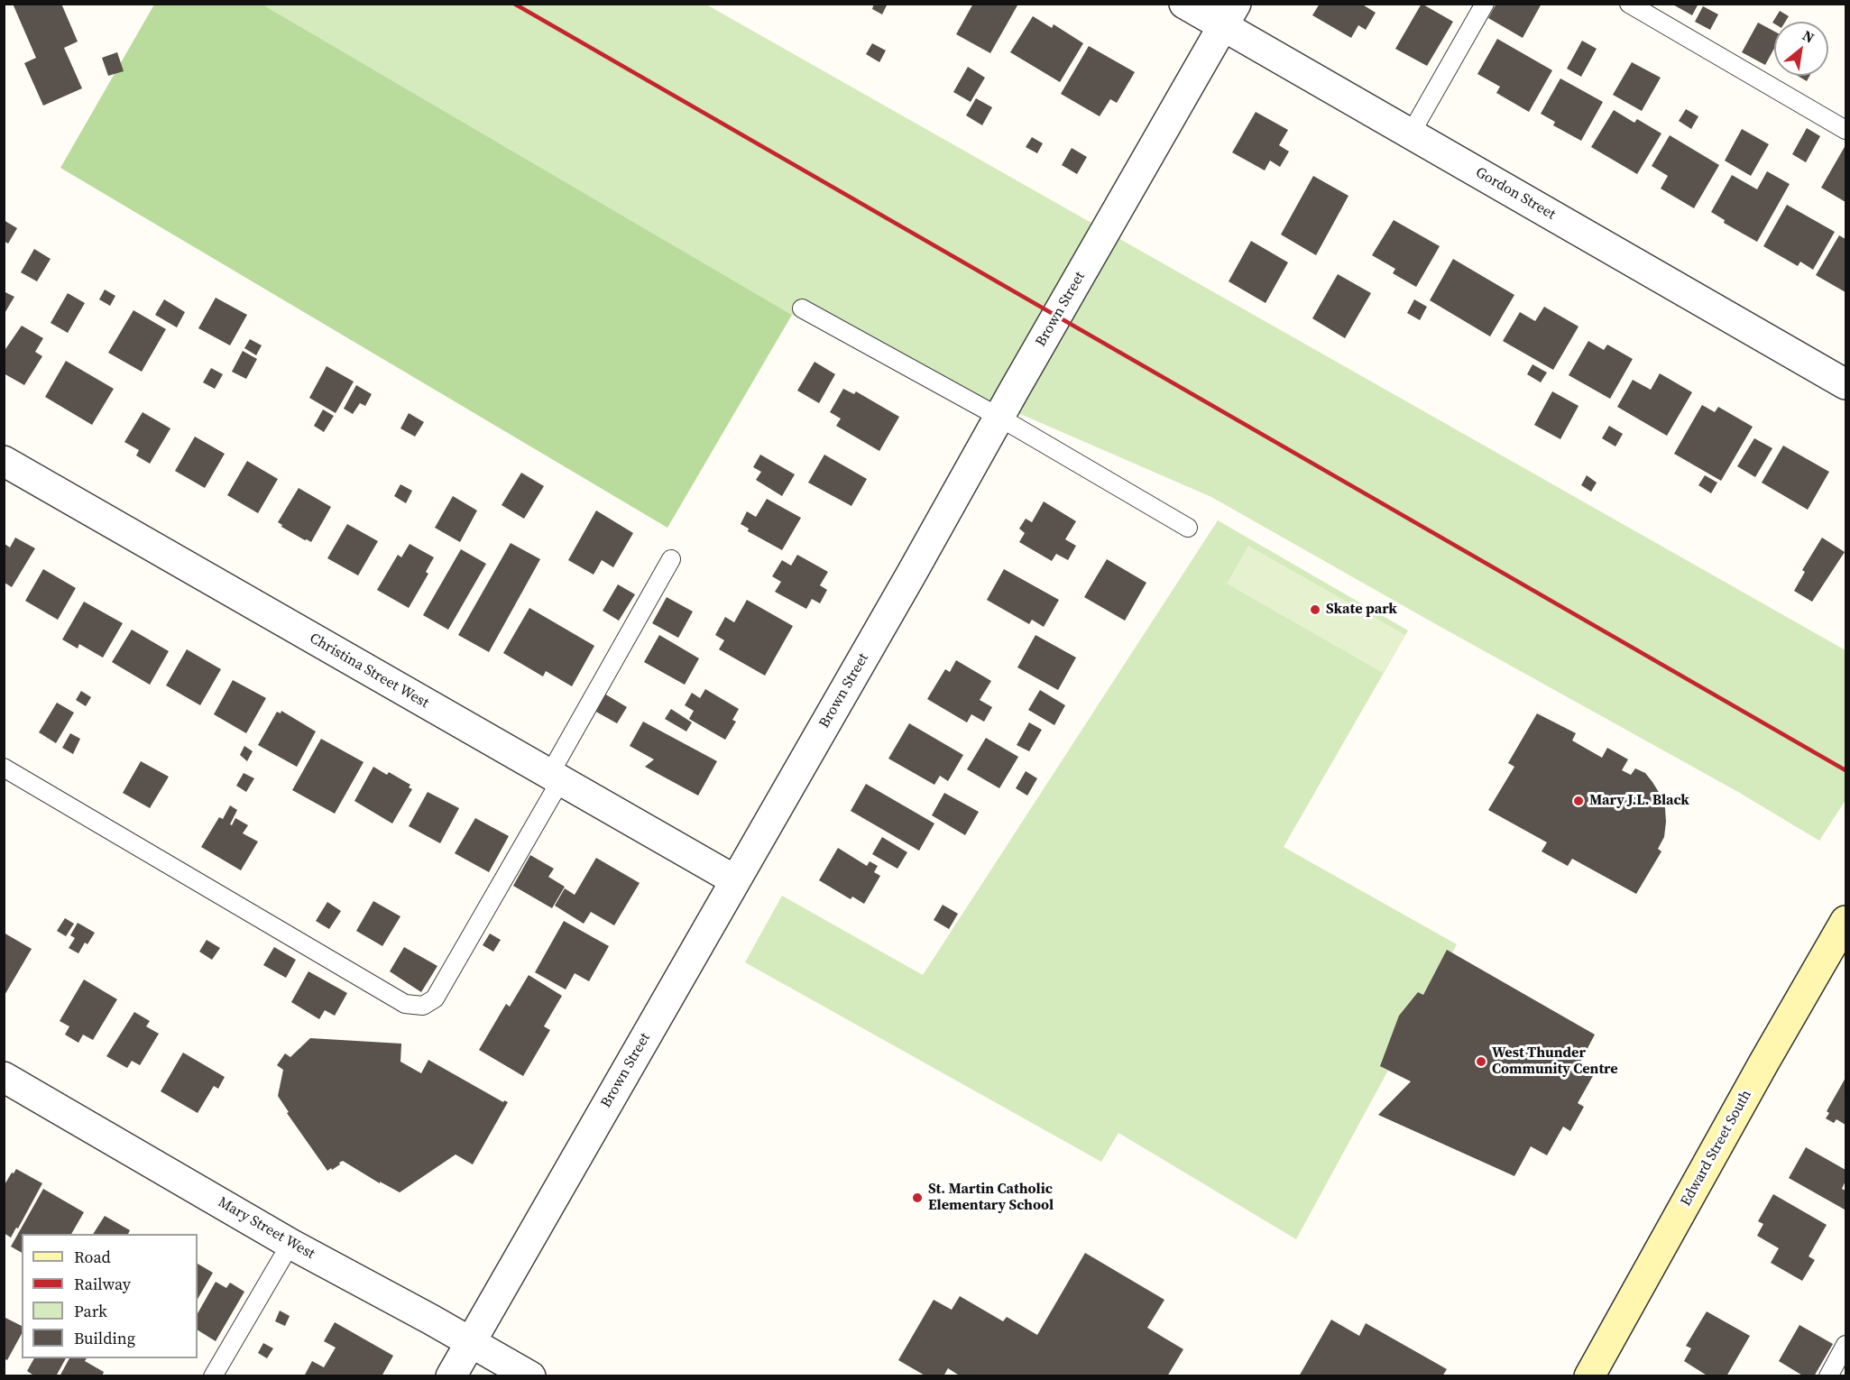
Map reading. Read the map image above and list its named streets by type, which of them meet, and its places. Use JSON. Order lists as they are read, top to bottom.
{
  "streets": {
    "main road": ["Edward Street South"],
    "street": [
      "Gordon Street",
      "Brown Street",
      "Christina Street West",
      "Mary Street West"
    ]
  },
  "crossings": [
    ["Gordon Street", "Brown Street"],
    ["Brown Street", "Christina Street West"],
    ["Brown Street", "Mary Street West"]
  ],
  "places": [
    "Skate park",
    "Mary J.L. Black",
    "West Thunder Community Centre",
    "St. Martin Catholic Elementary School"
  ],
  "legend": [
    "Road",
    "Railway",
    "Park",
    "Building"
  ],
  "north": "top right"
}
